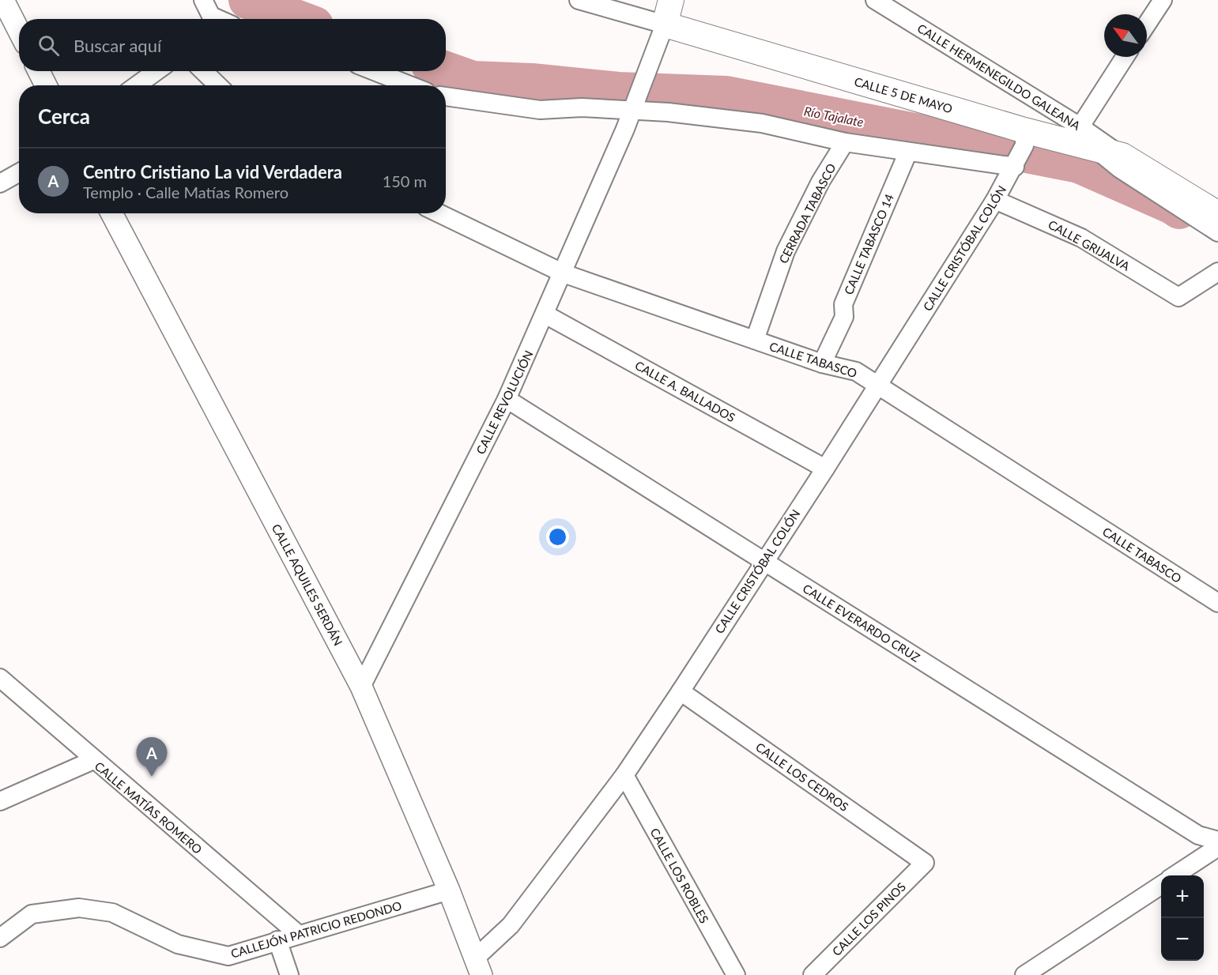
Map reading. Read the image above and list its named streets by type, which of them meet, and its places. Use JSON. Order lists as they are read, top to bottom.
{
  "streets": {
    "main road": ["CALLE 5 DE MAYO", "CALLE REVOLUCIÓN"],
    "street": [
      "CALLE HERMENEGILDO GALEANA",
      "CERRADA TABASCO",
      "CALLE TABASCO 14",
      "CALLE GRIJALVA",
      "CALLE CRISTÓBAL COLÓN",
      "CALLE TABASCO",
      "CALLE A. BALLADOS",
      "CALLE AQUILES SERDÁN",
      "CALLE EVERARDO CRUZ",
      "CALLE LOS CEDROS",
      "CALLE MATÍAS ROMERO",
      "CALLE LOS ROBLES",
      "CALLE LOS PINOS",
      "CALLEJÓN PATRICIO REDONDO"
    ]
  },
  "crossings": [
    ["CALLE HERMENEGILDO GALEANA", "CALLE 5 DE MAYO"],
    ["CALLE 5 DE MAYO", "CALLE CRISTÓBAL COLÓN"],
    ["CALLE 5 DE MAYO", "CALLE REVOLUCIÓN"],
    ["CERRADA TABASCO", "CALLE TABASCO"],
    ["CALLE TABASCO 14", "CALLE TABASCO"],
    ["CALLE GRIJALVA", "CALLE CRISTÓBAL COLÓN"],
    ["CALLE CRISTÓBAL COLÓN", "CALLE TABASCO"],
    ["CALLE CRISTÓBAL COLÓN", "CALLE A. BALLADOS"],
    ["CALLE CRISTÓBAL COLÓN", "CALLE AQUILES SERDÁN"],
    ["CALLE CRISTÓBAL COLÓN", "CALLE EVERARDO CRUZ"],
    ["CALLE CRISTÓBAL COLÓN", "CALLE LOS CEDROS"],
    ["CALLE CRISTÓBAL COLÓN", "CALLE LOS ROBLES"],
    ["CALLE TABASCO", "CALLE REVOLUCIÓN"],
    ["CALLE A. BALLADOS", "CALLE REVOLUCIÓN"],
    ["CALLE REVOLUCIÓN", "CALLE AQUILES SERDÁN"],
    ["CALLE REVOLUCIÓN", "CALLE EVERARDO CRUZ"],
    ["CALLE AQUILES SERDÁN", "CALLEJÓN PATRICIO REDONDO"],
    ["CALLE LOS CEDROS", "CALLE LOS PINOS"],
    ["CALLE MATÍAS ROMERO", "CALLEJÓN PATRICIO REDONDO"]
  ],
  "water": ["Río Tajalate"],
  "north": "top left",
  "page": {
    "search": "Buscar aquí",
    "heading": "Cerca",
    "list": [
      {
        "mark": "A",
        "name": "Centro Cristiano La vid Verdadera",
        "note": "Templo · Calle Matías Romero",
        "value": "150 m"
      }
    ],
    "pins": "A",
    "map_buttons": ["+", "−"]
  }
}
